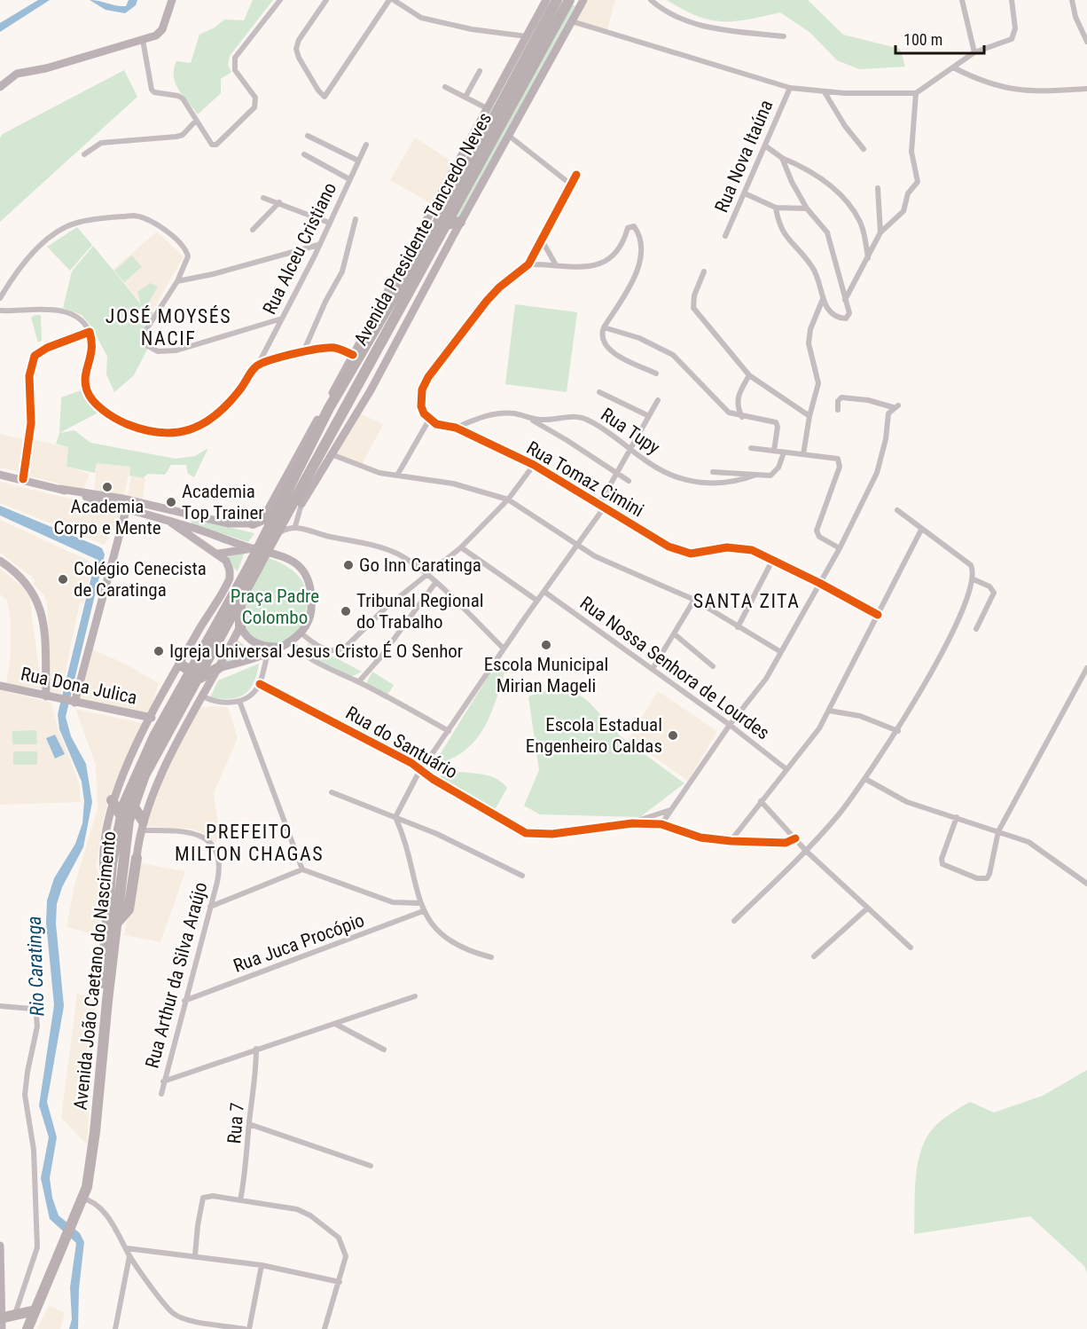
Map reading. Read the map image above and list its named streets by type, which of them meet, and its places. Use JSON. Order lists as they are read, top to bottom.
{
  "streets": {
    "highway": ["Avenida Presidente Tancredo Neves", "Avenida João Caetano do Nascimento"],
    "main road": ["Rua Dona Julica"],
    "street": [
      "Rua Nova Itaúna",
      "Rua Alceu Cristiano",
      "Rua Tupy",
      "Rua Tomaz Cimini",
      "Rua Nossa Senhora de Lourdes",
      "Rua do Santuário",
      "Rua Juca Procópio",
      "Rua Arthur da Silva Araújo",
      "Rua 7"
    ]
  },
  "crossings": [
    ["Avenida Presidente Tancredo Neves", "Avenida João Caetano do Nascimento"],
    ["Rua Tupy", "Rua Tomaz Cimini"],
    ["Rua Dona Julica", "Avenida João Caetano do Nascimento"],
    ["Rua Juca Procópio", "Rua Arthur da Silva Araújo"],
    ["Avenida João Caetano do Nascimento", "Rua Arthur da Silva Araújo"]
  ],
  "districts": ["JOSÉ MOYSÉS NACIF", "SANTA ZITA", "PREFEITO MILTON CHAGAS"],
  "water": ["Rio Caratinga"],
  "parks": ["Praça Padre Colombo"],
  "places": [
    "Academia Corpo e Mente",
    "Academia Top Trainer",
    "Go Inn Caratinga",
    "Colégio Cenecista de Caratinga",
    "Tribunal Regional do Trabalho",
    "Escola Municipal Mirian Mageli",
    "Igreja Universal Jesus Cristo É O Senhor",
    "Escola Estadual Engenheiro Caldas"
  ],
  "scale_bar": "100 m"
}
